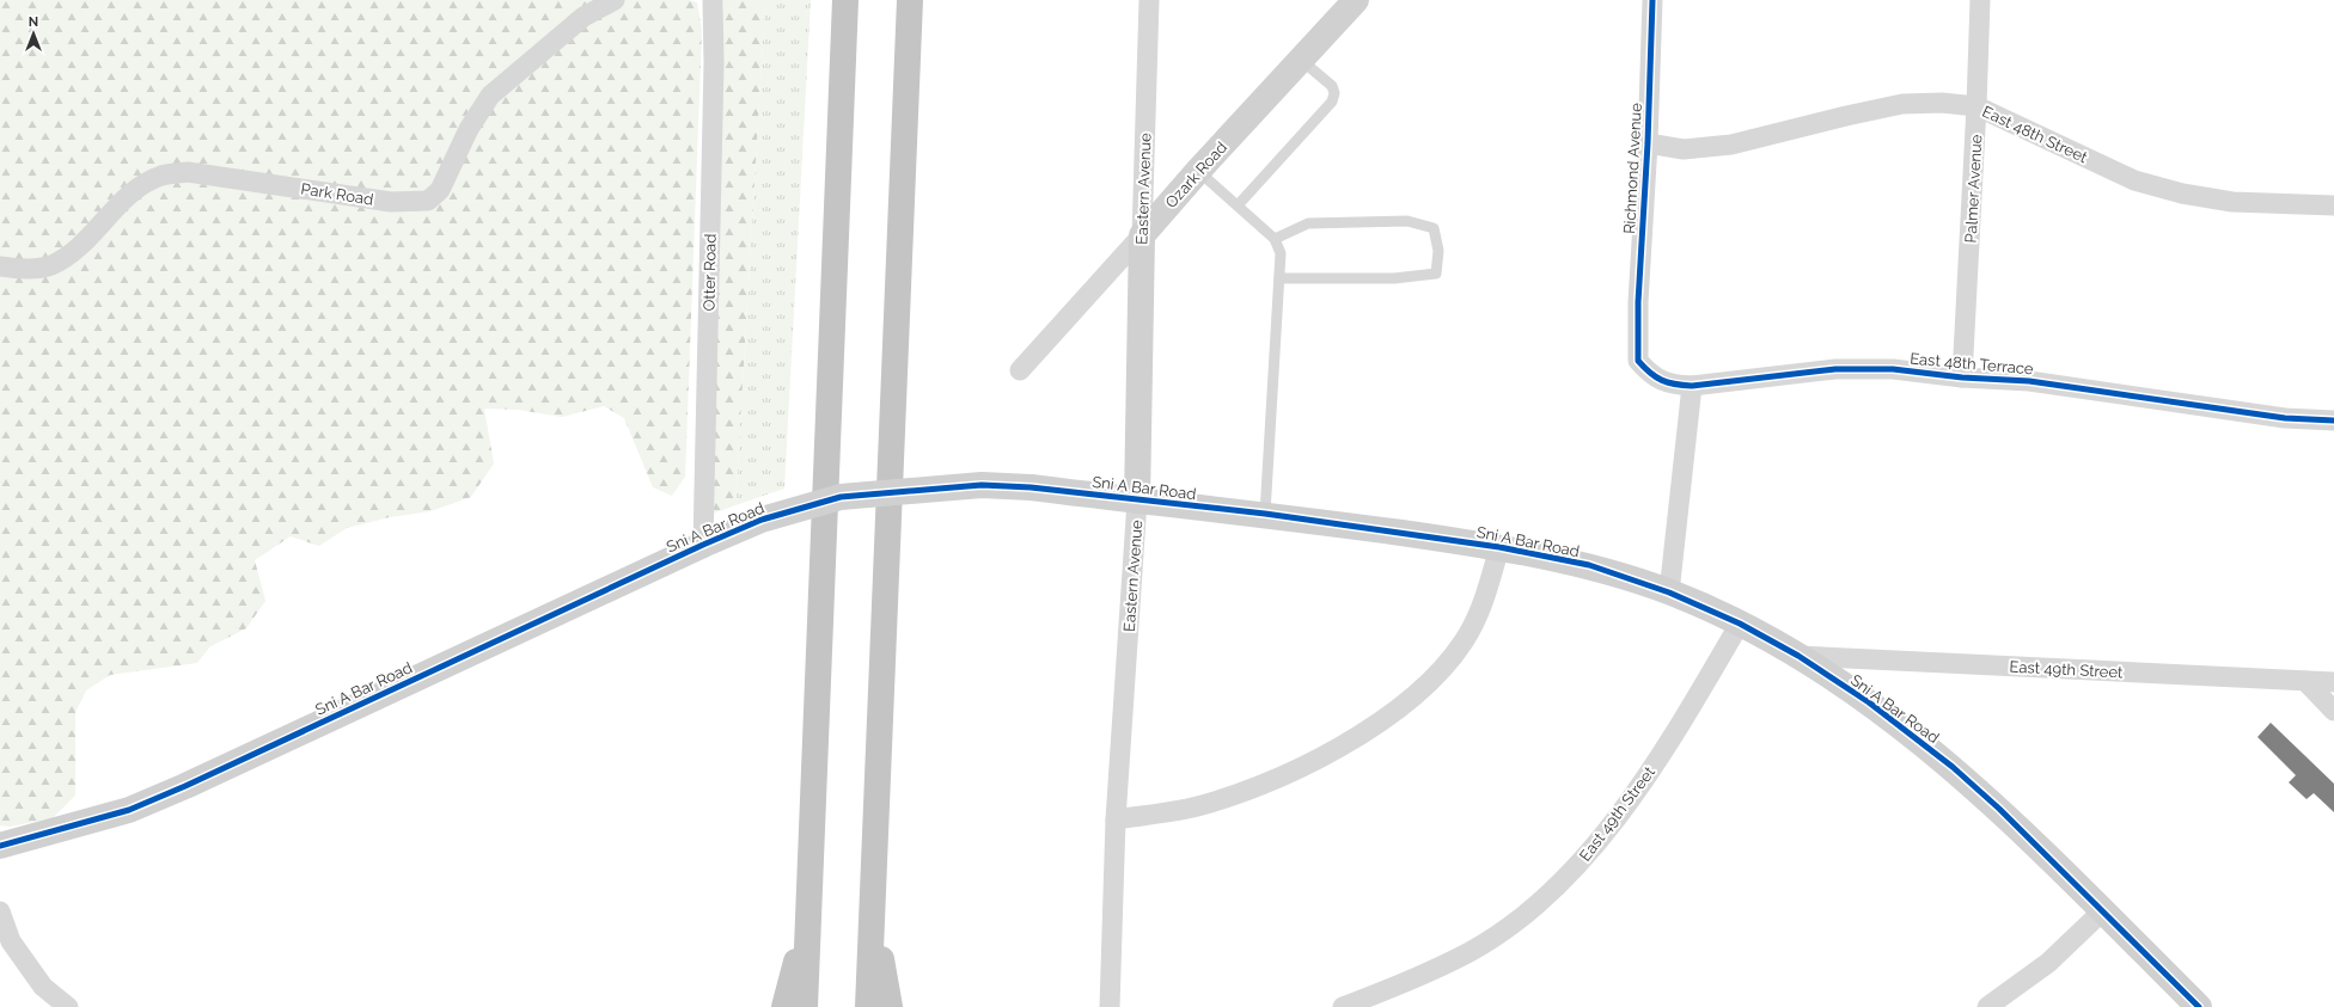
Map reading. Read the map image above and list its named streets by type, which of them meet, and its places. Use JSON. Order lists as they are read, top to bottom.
{
  "streets": {
    "street": [
      "East 48th Street",
      "Richmond Avenue",
      "Ozark Road",
      "Eastern Avenue",
      "Palmer Avenue",
      "Park Road",
      "Otter Road",
      "East 48th Terrace",
      "Sni A Bar Road",
      "East 49th Street"
    ]
  },
  "crossings": [
    ["East 48th Street", "Richmond Avenue"],
    ["East 48th Street", "Palmer Avenue"],
    ["Richmond Avenue", "East 48th Terrace"],
    ["Ozark Road", "Eastern Avenue"],
    ["Eastern Avenue", "Sni A Bar Road"],
    ["Palmer Avenue", "East 48th Terrace"],
    ["Otter Road", "Sni A Bar Road"],
    ["Sni A Bar Road", "East 49th Street"]
  ],
  "north": "top"
}
